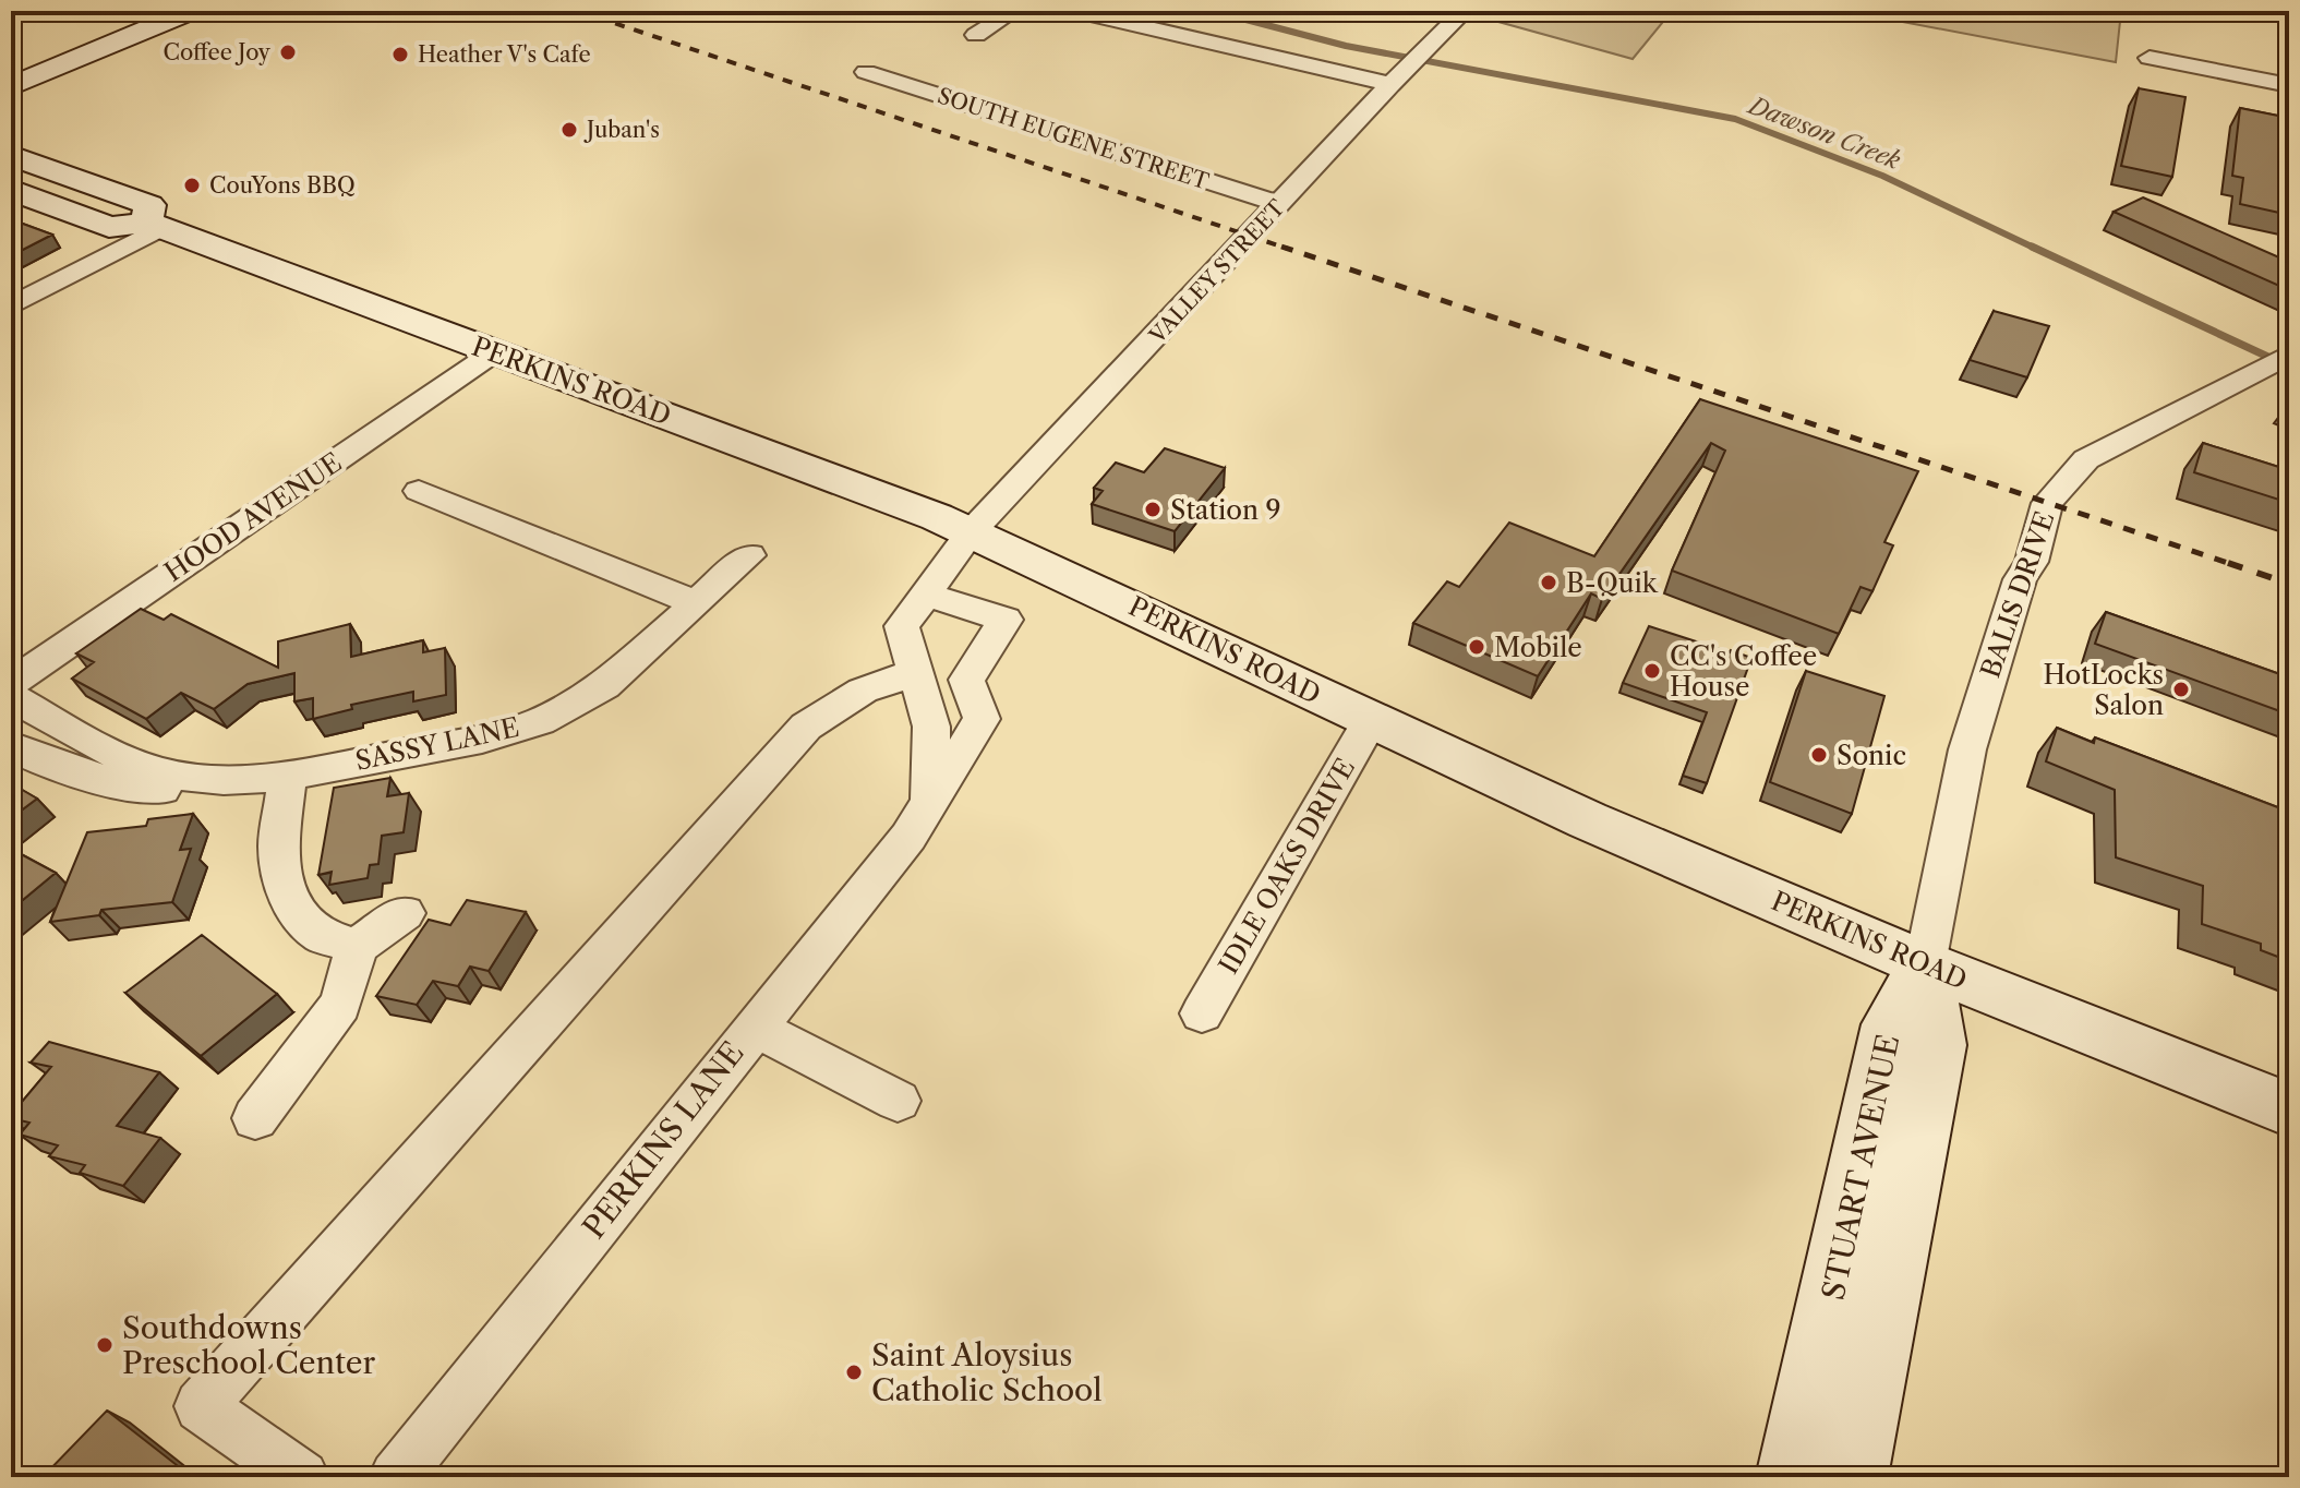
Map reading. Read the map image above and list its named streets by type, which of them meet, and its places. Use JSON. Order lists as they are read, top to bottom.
{
  "streets": {
    "main road": ["PERKINS ROAD", "STUART AVENUE"],
    "street": [
      "SOUTH EUGENE STREET",
      "VALLEY STREET",
      "HOOD AVENUE",
      "BALIS DRIVE",
      "SASSY LANE",
      "IDLE OAKS DRIVE",
      "PERKINS LANE"
    ]
  },
  "crossings": [
    ["SOUTH EUGENE STREET", "VALLEY STREET"],
    ["VALLEY STREET", "PERKINS ROAD"],
    ["VALLEY STREET", "PERKINS LANE"],
    ["PERKINS ROAD", "HOOD AVENUE"],
    ["PERKINS ROAD", "BALIS DRIVE"],
    ["PERKINS ROAD", "IDLE OAKS DRIVE"],
    ["PERKINS ROAD", "STUART AVENUE"],
    ["BALIS DRIVE", "STUART AVENUE"]
  ],
  "water": ["Dawson Creek"],
  "places": [
    "Coffee Joy",
    "Heather V's Cafe",
    "Juban's",
    "CouYons BBQ",
    "Station 9",
    "B-Quik",
    "Mobile",
    "CC's Coffee House",
    "HotLocks Salon",
    "Sonic",
    "Southdowns Preschool Center",
    "Saint Aloysius Catholic School"
  ]
}
